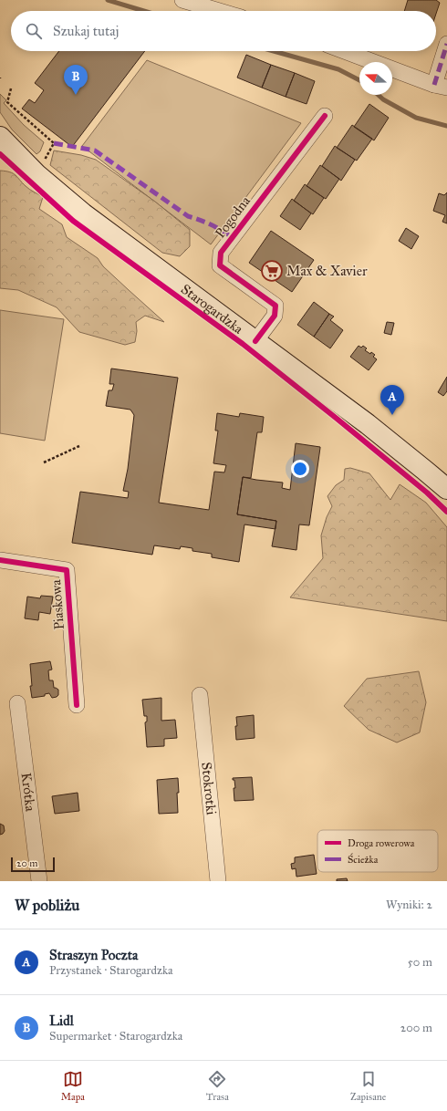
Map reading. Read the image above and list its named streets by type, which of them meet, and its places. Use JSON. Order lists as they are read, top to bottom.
{
  "streets": {
    "main road": ["Starogardzka"],
    "street": [
      "Pogodna",
      "Piaskowa",
      "Stokrotki",
      "Krótka"
    ]
  },
  "crossings": [
    ["Pogodna", "Starogardzka"]
  ],
  "places": {
    "supermarket": ["Max & Xavier"]
  },
  "legend": ["Droga rowerowa", "Ścieżka"],
  "scale_bar": "20 m",
  "north": "left",
  "page": {
    "search": "Szukaj tutaj",
    "pins": ["B", "A"],
    "scale": "20 m",
    "heading": ["W pobliżu", "Wyniki: 2"],
    "list": [
      {
        "mark": "A",
        "name": "Straszyn Poczta",
        "note": "Przystanek · Starogardzka",
        "value": "50 m"
      },
      {
        "mark": "B",
        "name": "Lidl",
        "note": "Supermarket · Starogardzka",
        "value": "200 m"
      }
    ],
    "nav": ["Mapa", "Trasa", "Zapisane"]
  }
}
